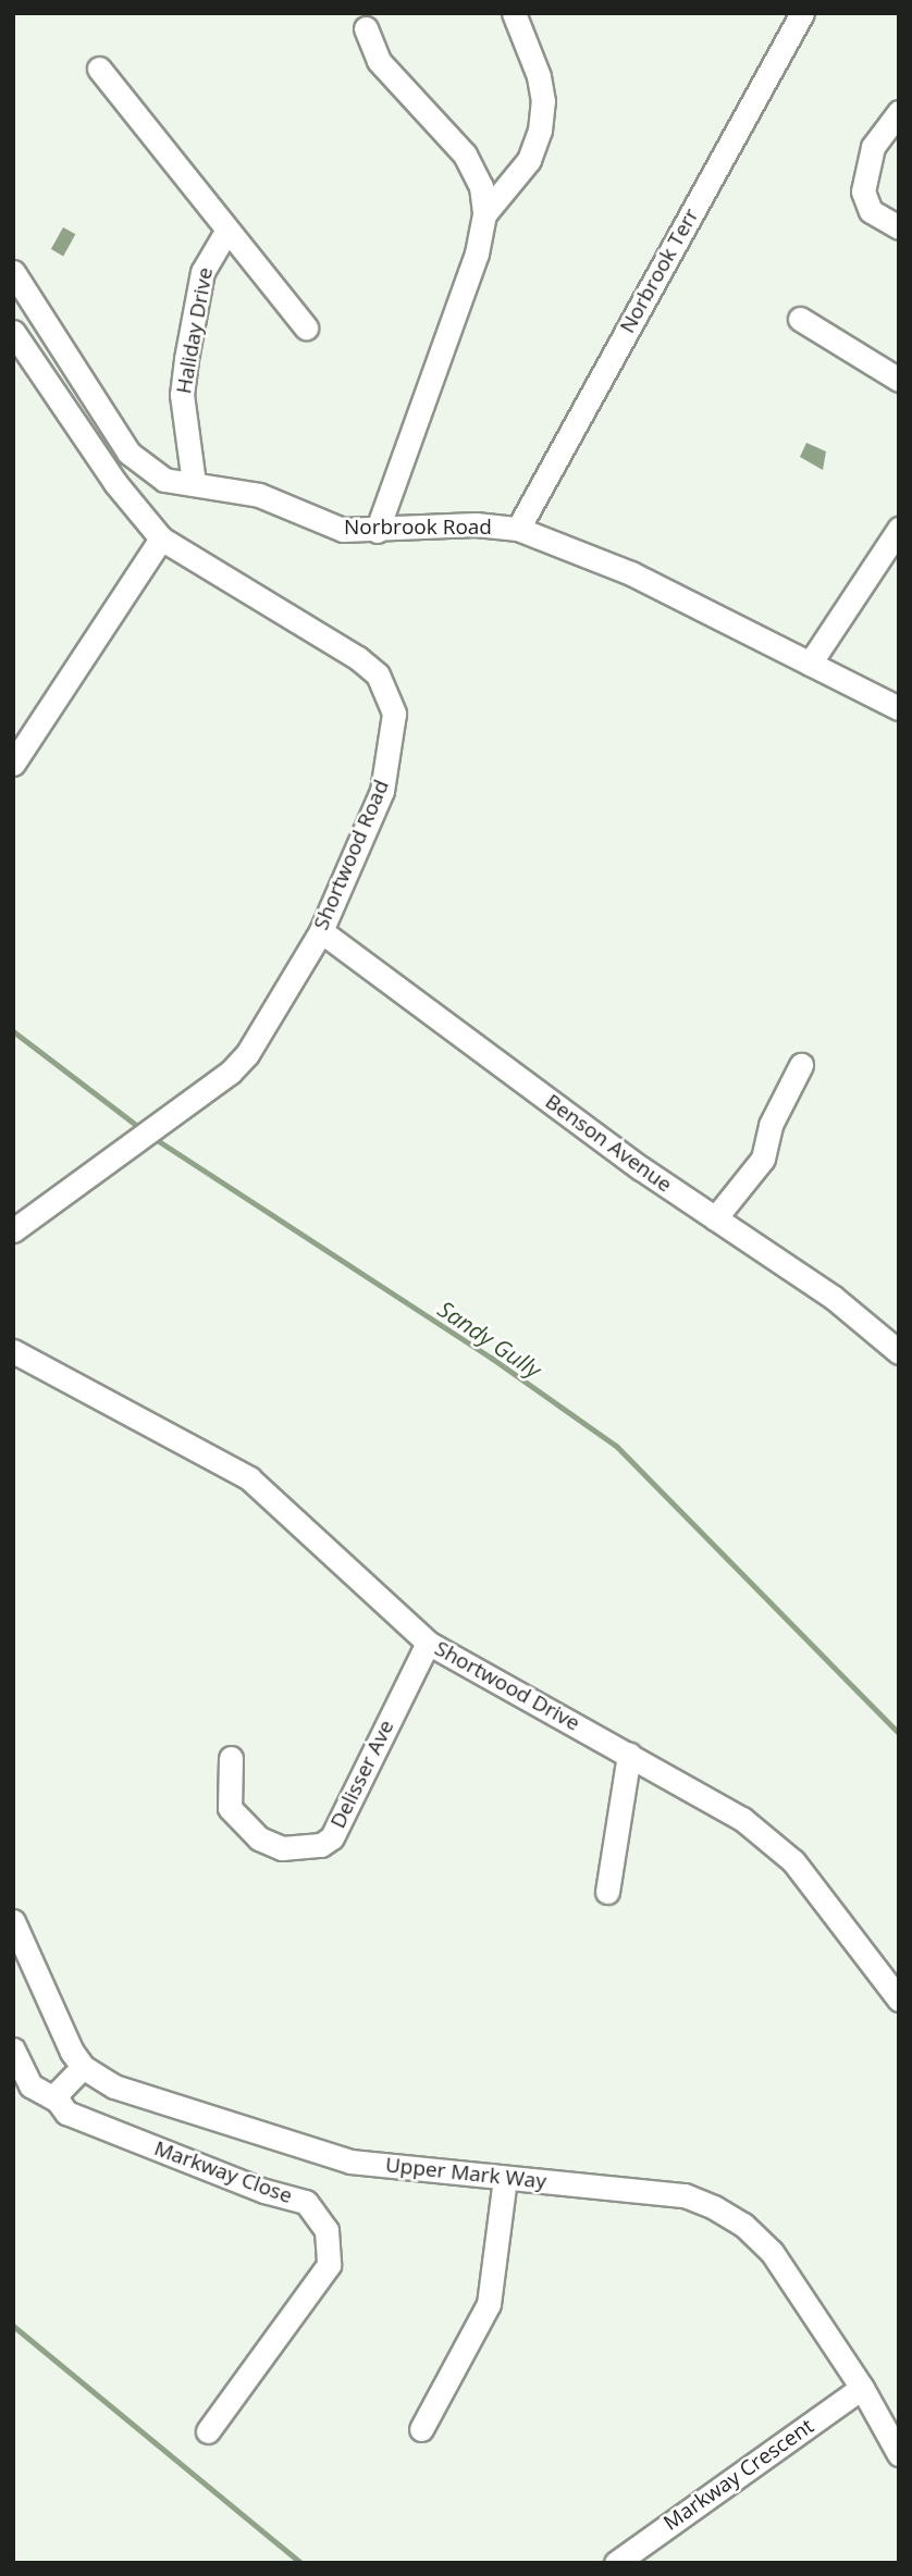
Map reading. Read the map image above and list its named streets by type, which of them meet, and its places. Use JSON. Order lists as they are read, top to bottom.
{
  "streets": {
    "street": [
      "Norbrook Terr",
      "Haliday Drive",
      "Norbrook Road",
      "Shortwood Road",
      "Benson Avenue",
      "Shortwood Drive",
      "Delisser Ave",
      "Markway Close",
      "Upper Mark Way",
      "Markway Crescent"
    ]
  },
  "crossings": [
    ["Norbrook Terr", "Norbrook Road"],
    ["Haliday Drive", "Norbrook Road"],
    ["Shortwood Road", "Benson Avenue"],
    ["Shortwood Drive", "Delisser Ave"],
    ["Upper Mark Way", "Markway Crescent"]
  ],
  "water": ["Sandy Gully"]
}
